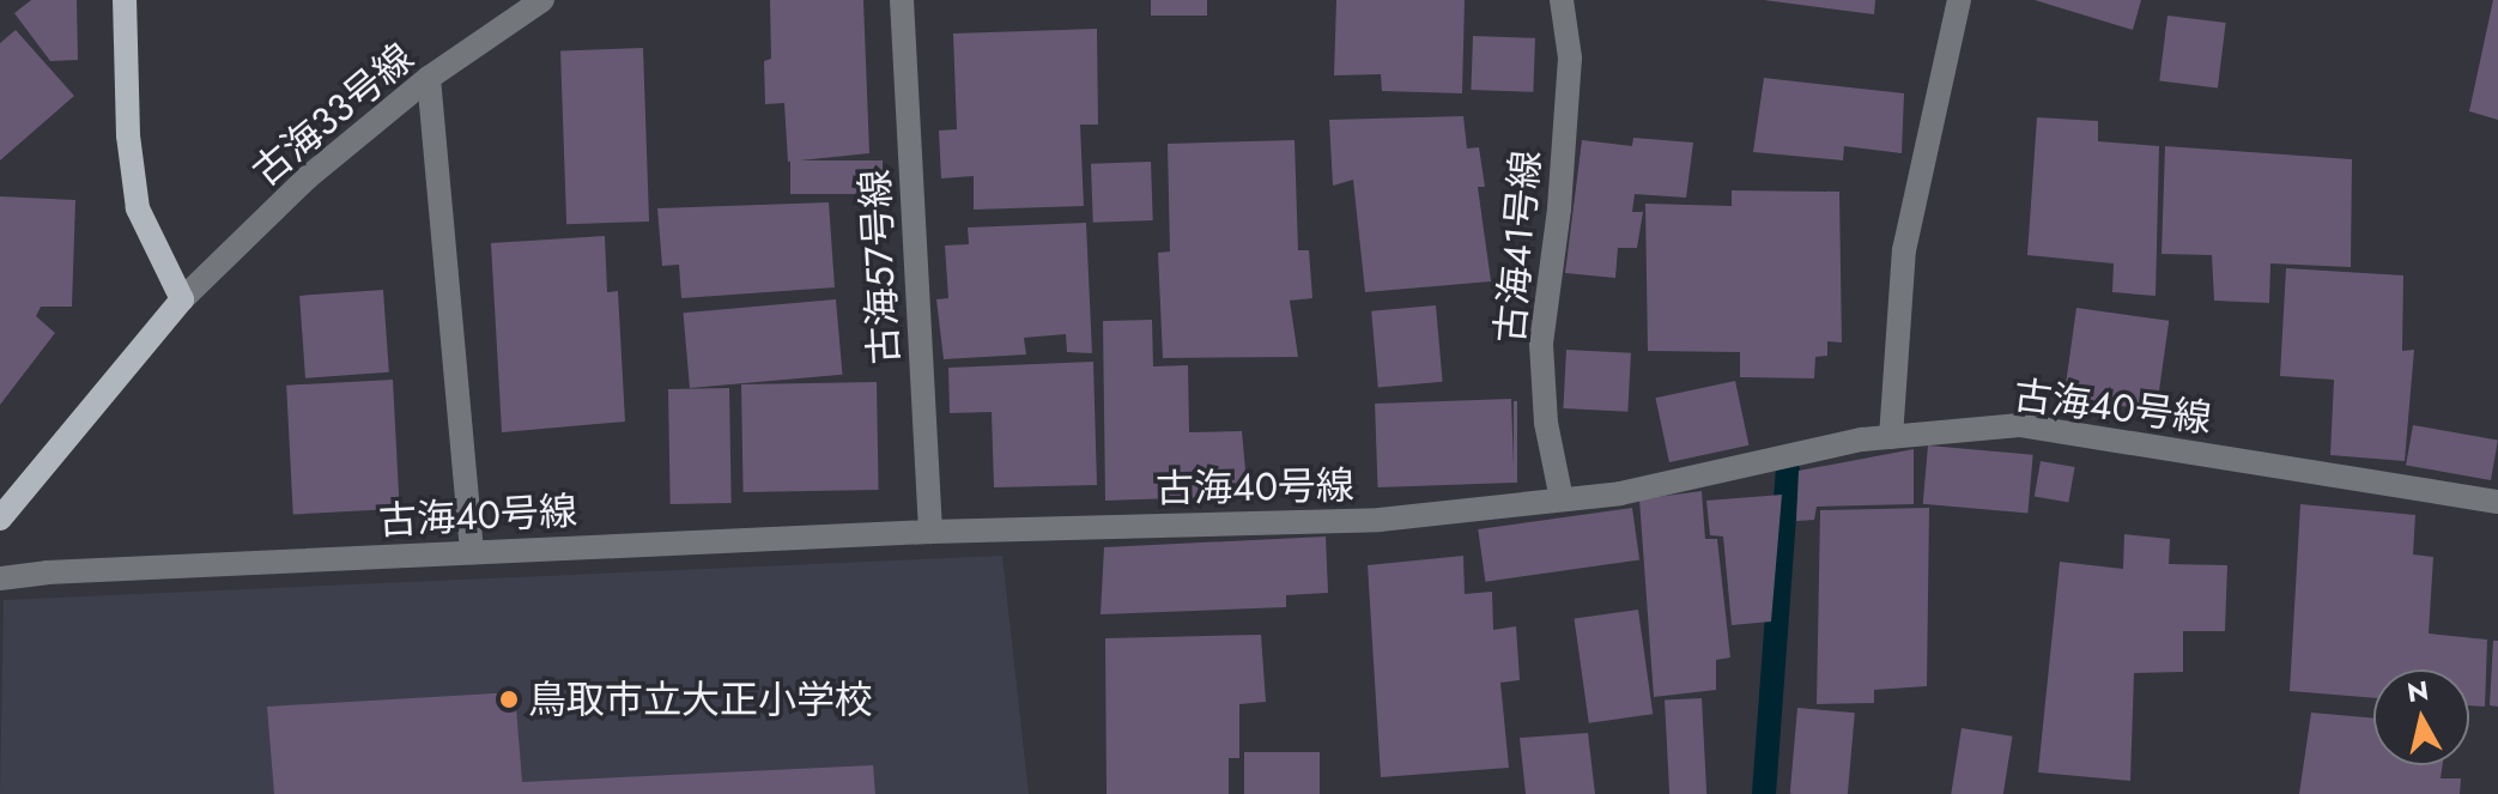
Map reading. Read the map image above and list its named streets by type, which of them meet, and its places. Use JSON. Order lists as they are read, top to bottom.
{
  "streets": {
    "street": [
      "古海33号線",
      "古海41号線",
      "古海57号線",
      "古海40号線"
    ]
  },
  "crossings": [
    ["古海41号線", "古海40号線"],
    ["古海57号線", "古海40号線"]
  ],
  "places": ["鳥取市立大正小学校"],
  "north": "top"
}
